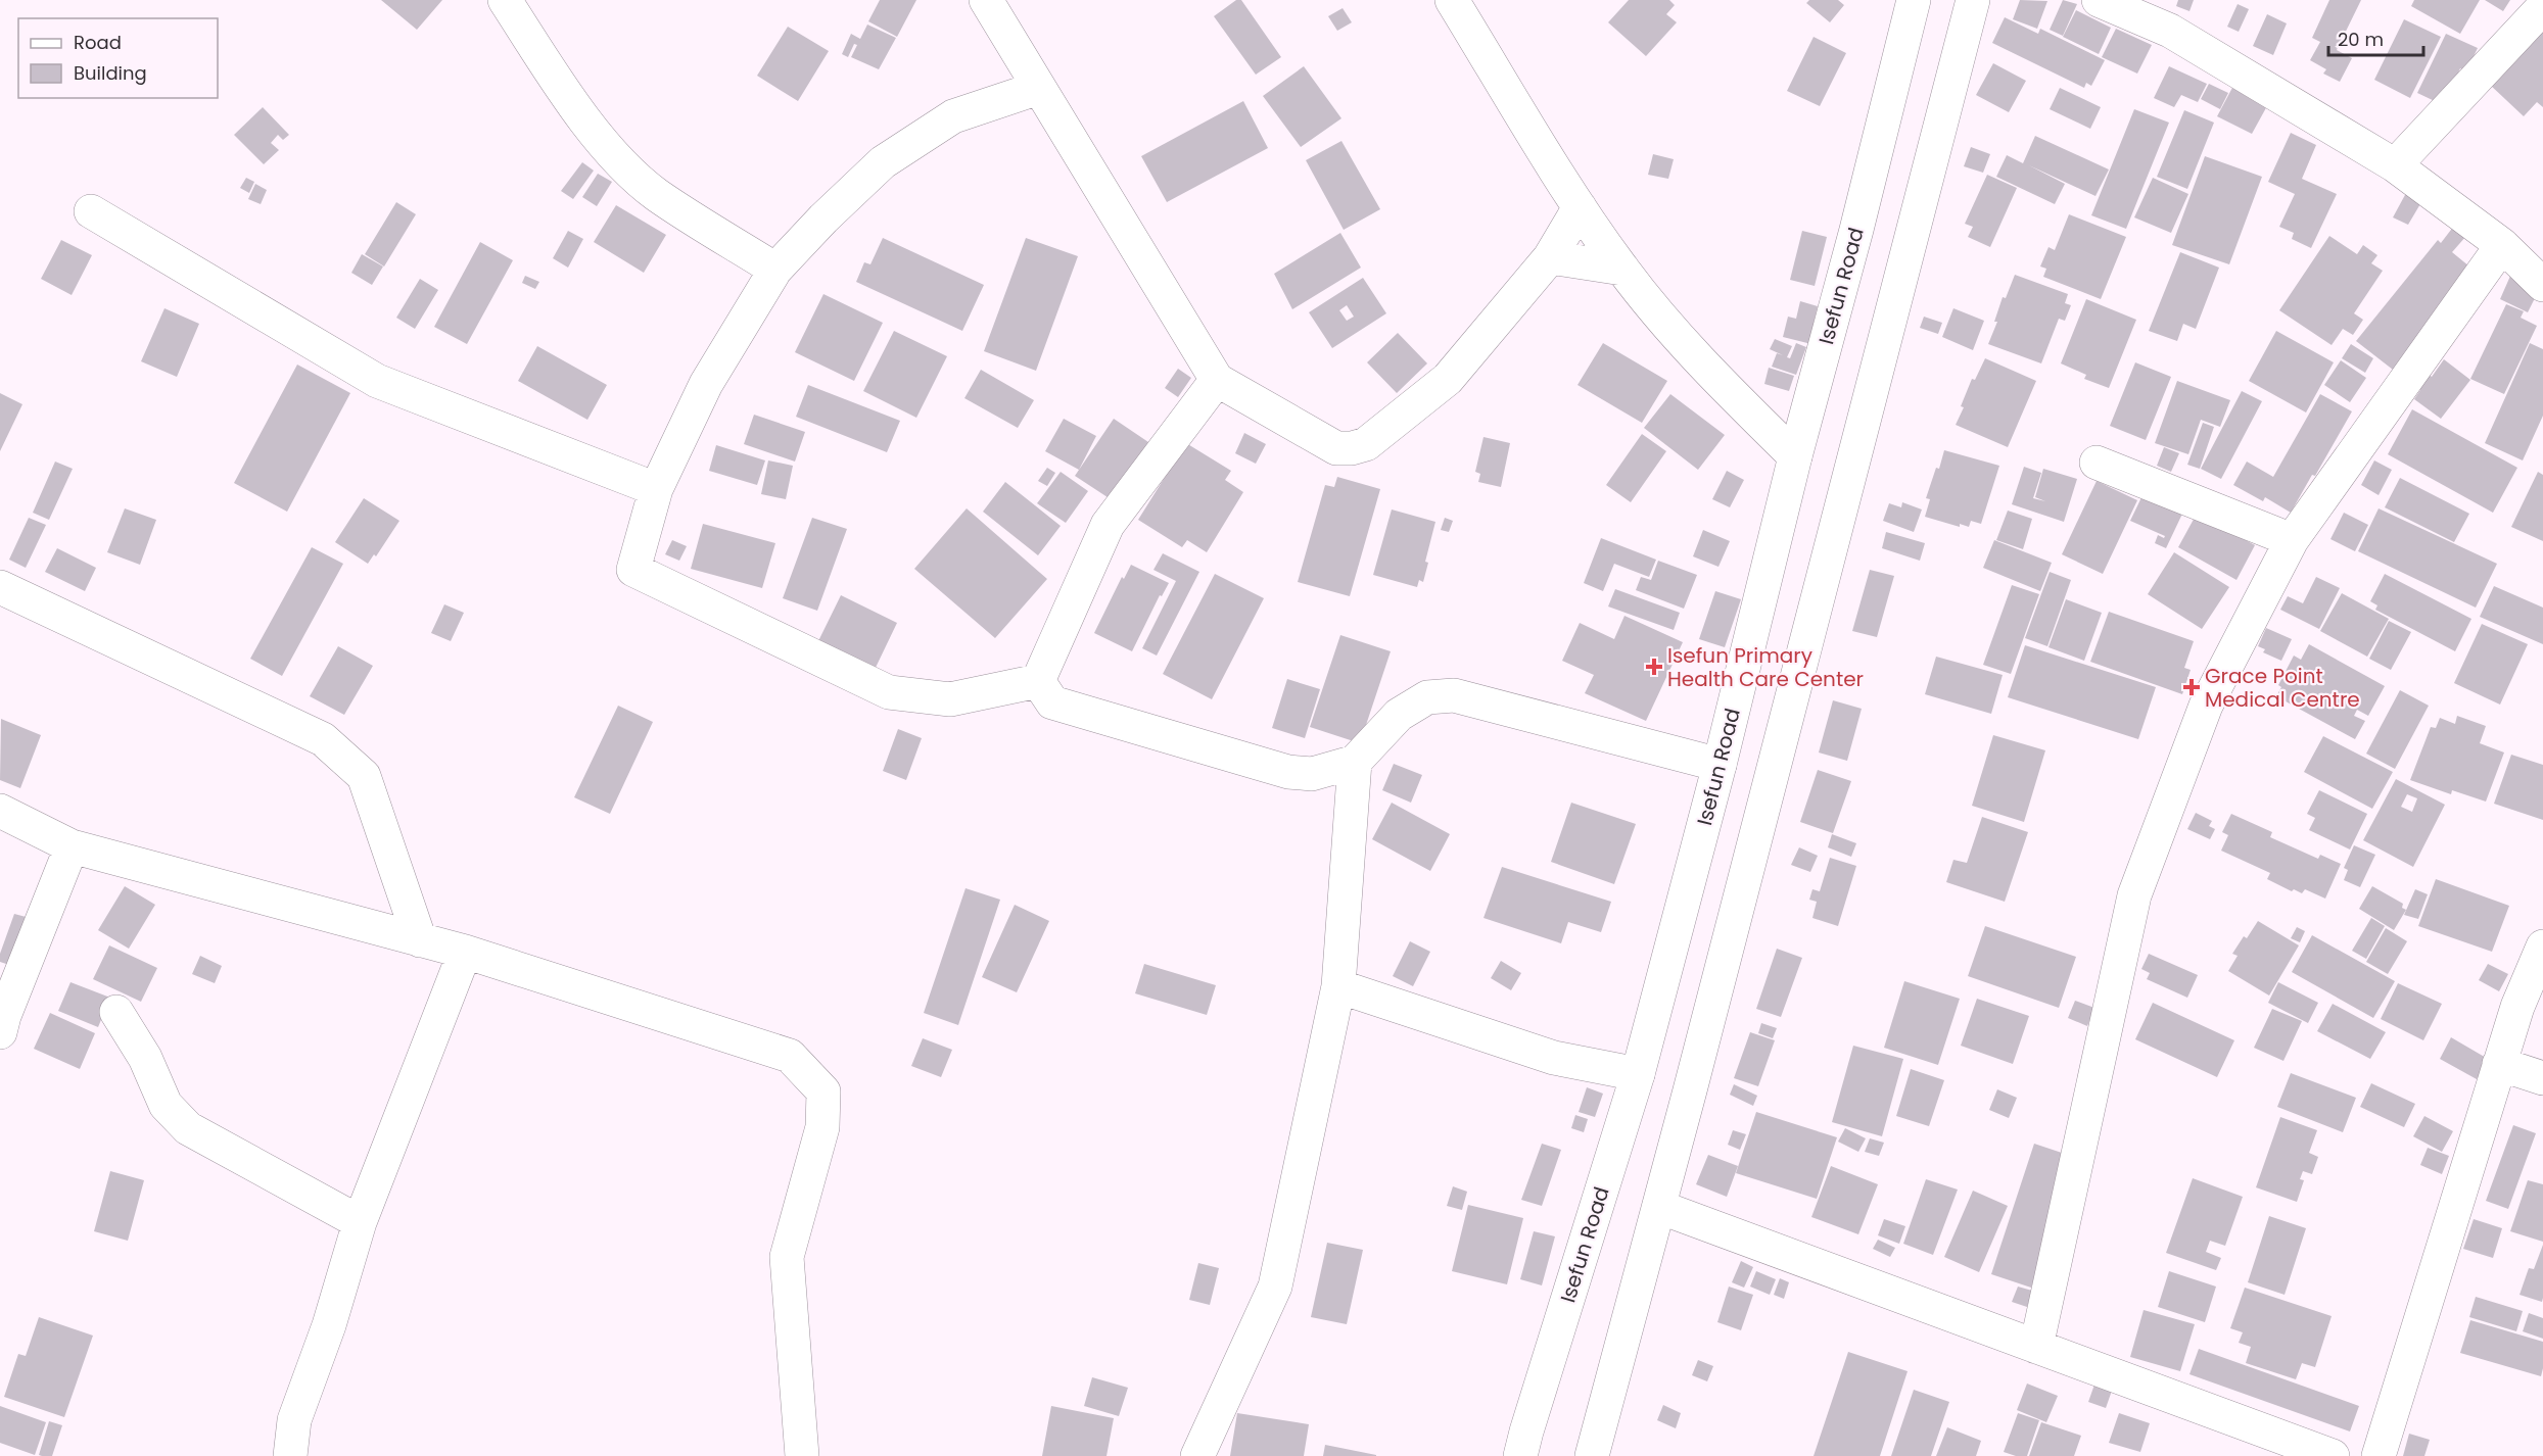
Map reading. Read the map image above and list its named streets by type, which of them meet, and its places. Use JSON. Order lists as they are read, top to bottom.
{
  "streets": {
    "street": ["Isefun Road"]
  },
  "places": {
    "health": ["Isefun Primary Health Care Center", "Grace Point Medical Centre"]
  },
  "legend": ["Road", "Building"],
  "scale_bar": "20 m"
}
